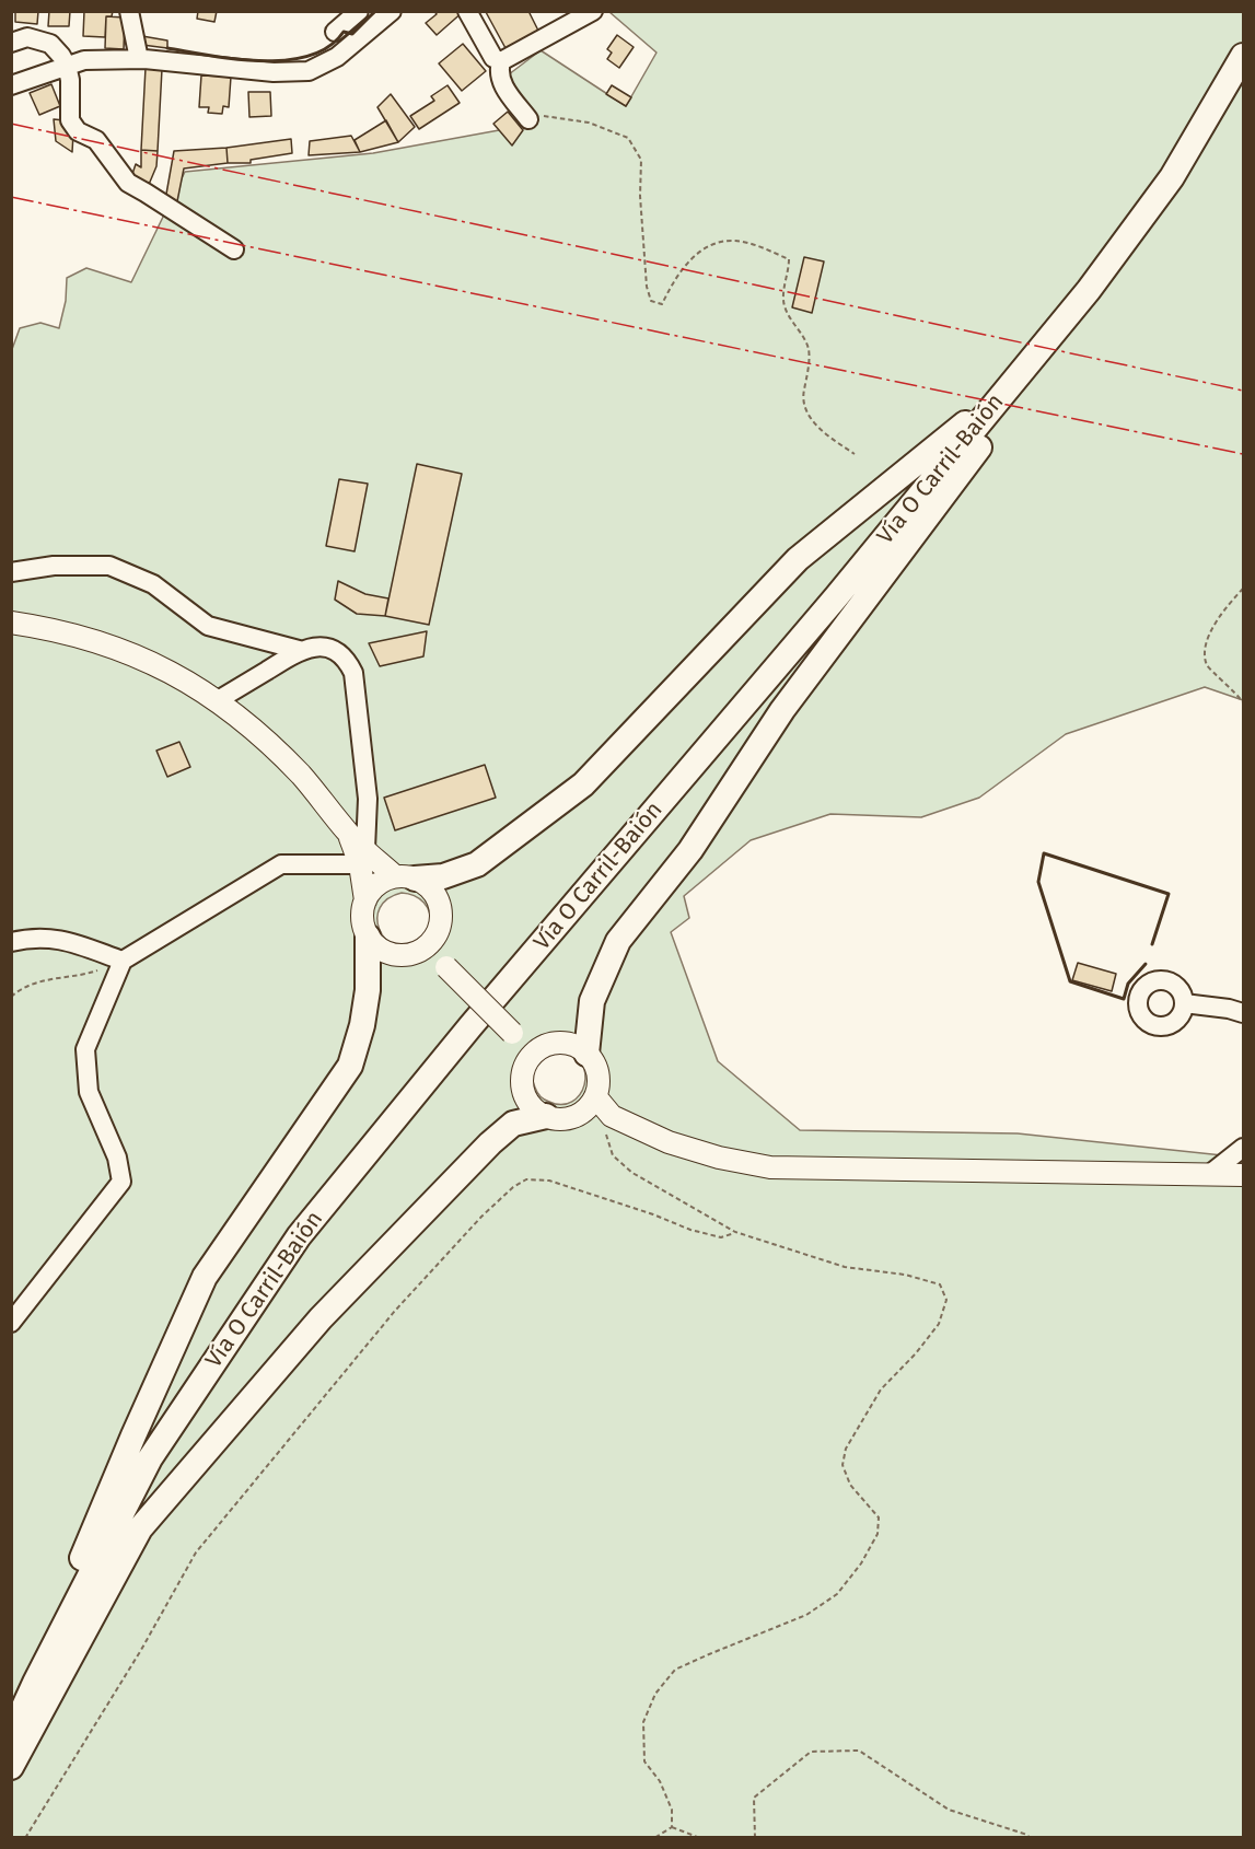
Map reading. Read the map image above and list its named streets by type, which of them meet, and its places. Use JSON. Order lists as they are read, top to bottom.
{
  "streets": {
    "highway": ["Vía O Carril-Baión"]
  }
}
